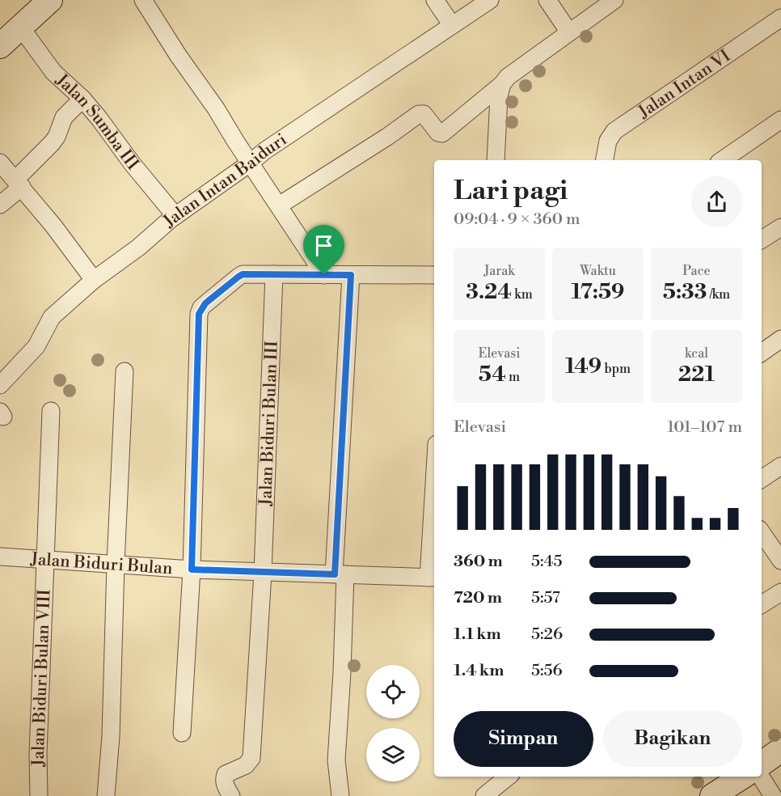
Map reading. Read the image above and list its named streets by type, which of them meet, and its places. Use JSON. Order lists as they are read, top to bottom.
{
  "streets": {
    "street": [
      "Jalan Intan VI",
      "Jalan Sumba III",
      "Jalan Intan Baiduri",
      "Jalan Biduri Bulan III",
      "Jalan Biduri Bulan",
      "Jalan Biduri Bulan VIII"
    ]
  },
  "crossings": [
    ["Jalan Sumba III", "Jalan Intan Baiduri"],
    ["Jalan Biduri Bulan III", "Jalan Biduri Bulan"],
    ["Jalan Biduri Bulan", "Jalan Biduri Bulan VIII"]
  ],
  "page": {
    "heading": ["Lari pagi", "09:04 · 9 × 360 m"],
    "stats": [
      ["Jarak", "3.24 km"],
      ["Waktu", "17:59"],
      ["Pace", "5:33 /km"],
      ["Elevasi", "54 m"],
      ["149 bpm"],
      ["kcal", "221"]
    ],
    "chart": ["Elevasi", "101–107 m"],
    "list": [
      {
        "name": "360 m",
        "note": "5:45"
      },
      {
        "name": "720 m",
        "note": "5:57"
      },
      {
        "name": "1.1 km",
        "note": "5:26"
      },
      {
        "name": "1.4 km",
        "note": "5:56"
      }
    ],
    "buttons": ["Simpan", "Bagikan"]
  }
}
